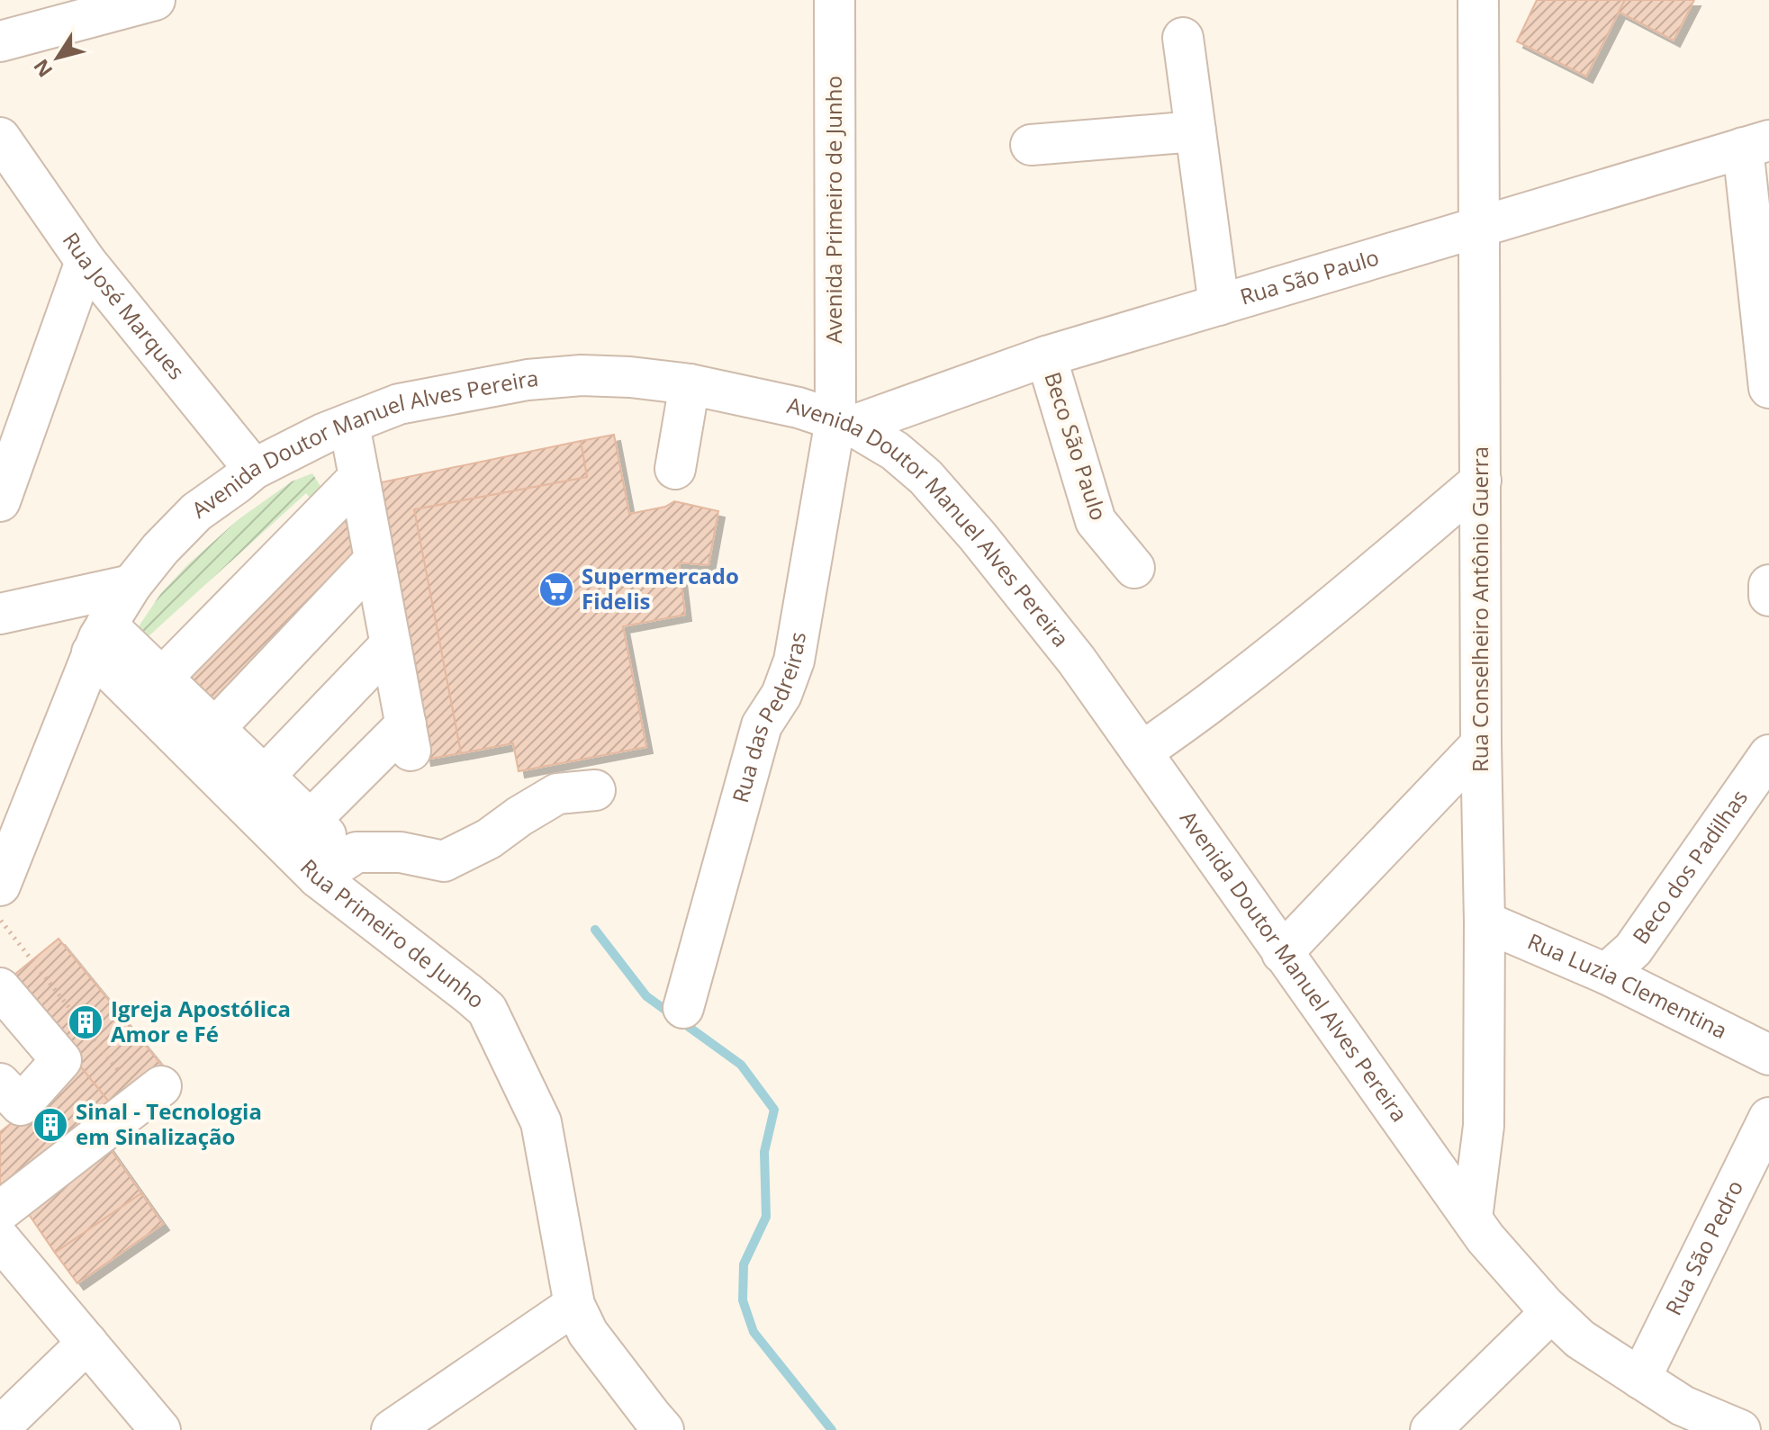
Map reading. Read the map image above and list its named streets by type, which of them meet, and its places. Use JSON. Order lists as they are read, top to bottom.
{
  "streets": {
    "street": [
      "Avenida Primeiro de Junho",
      "Rua São Paulo",
      "Rua José Marques",
      "Beco São Paulo",
      "Avenida Doutor Manuel Alves Pereira",
      "Rua Conselheiro Antônio Guerra",
      "Rua das Pedreiras",
      "Beco dos Padilhas",
      "Rua Primeiro de Junho",
      "Rua Luzia Clementina",
      "Rua São Pedro"
    ]
  },
  "crossings": [
    ["Avenida Primeiro de Junho", "Rua São Paulo"],
    ["Avenida Primeiro de Junho", "Avenida Doutor Manuel Alves Pereira"],
    ["Avenida Primeiro de Junho", "Rua das Pedreiras"],
    ["Rua São Paulo", "Beco São Paulo"],
    ["Rua São Paulo", "Avenida Doutor Manuel Alves Pereira"],
    ["Rua São Paulo", "Rua Conselheiro Antônio Guerra"],
    ["Rua São Paulo", "Rua das Pedreiras"],
    ["Rua José Marques", "Avenida Doutor Manuel Alves Pereira"],
    ["Avenida Doutor Manuel Alves Pereira", "Rua Conselheiro Antônio Guerra"],
    ["Avenida Doutor Manuel Alves Pereira", "Rua das Pedreiras"],
    ["Avenida Doutor Manuel Alves Pereira", "Rua Primeiro de Junho"],
    ["Avenida Doutor Manuel Alves Pereira", "Rua São Pedro"],
    ["Rua Conselheiro Antônio Guerra", "Rua Luzia Clementina"],
    ["Beco dos Padilhas", "Rua Luzia Clementina"]
  ],
  "places": {
    "supermarket": ["Supermercado Fidelis"],
    "building": ["Igreja Apostólica Amor e Fé", "Sinal - Tecnologia em Sinalização"]
  },
  "north": "bottom left"
}
